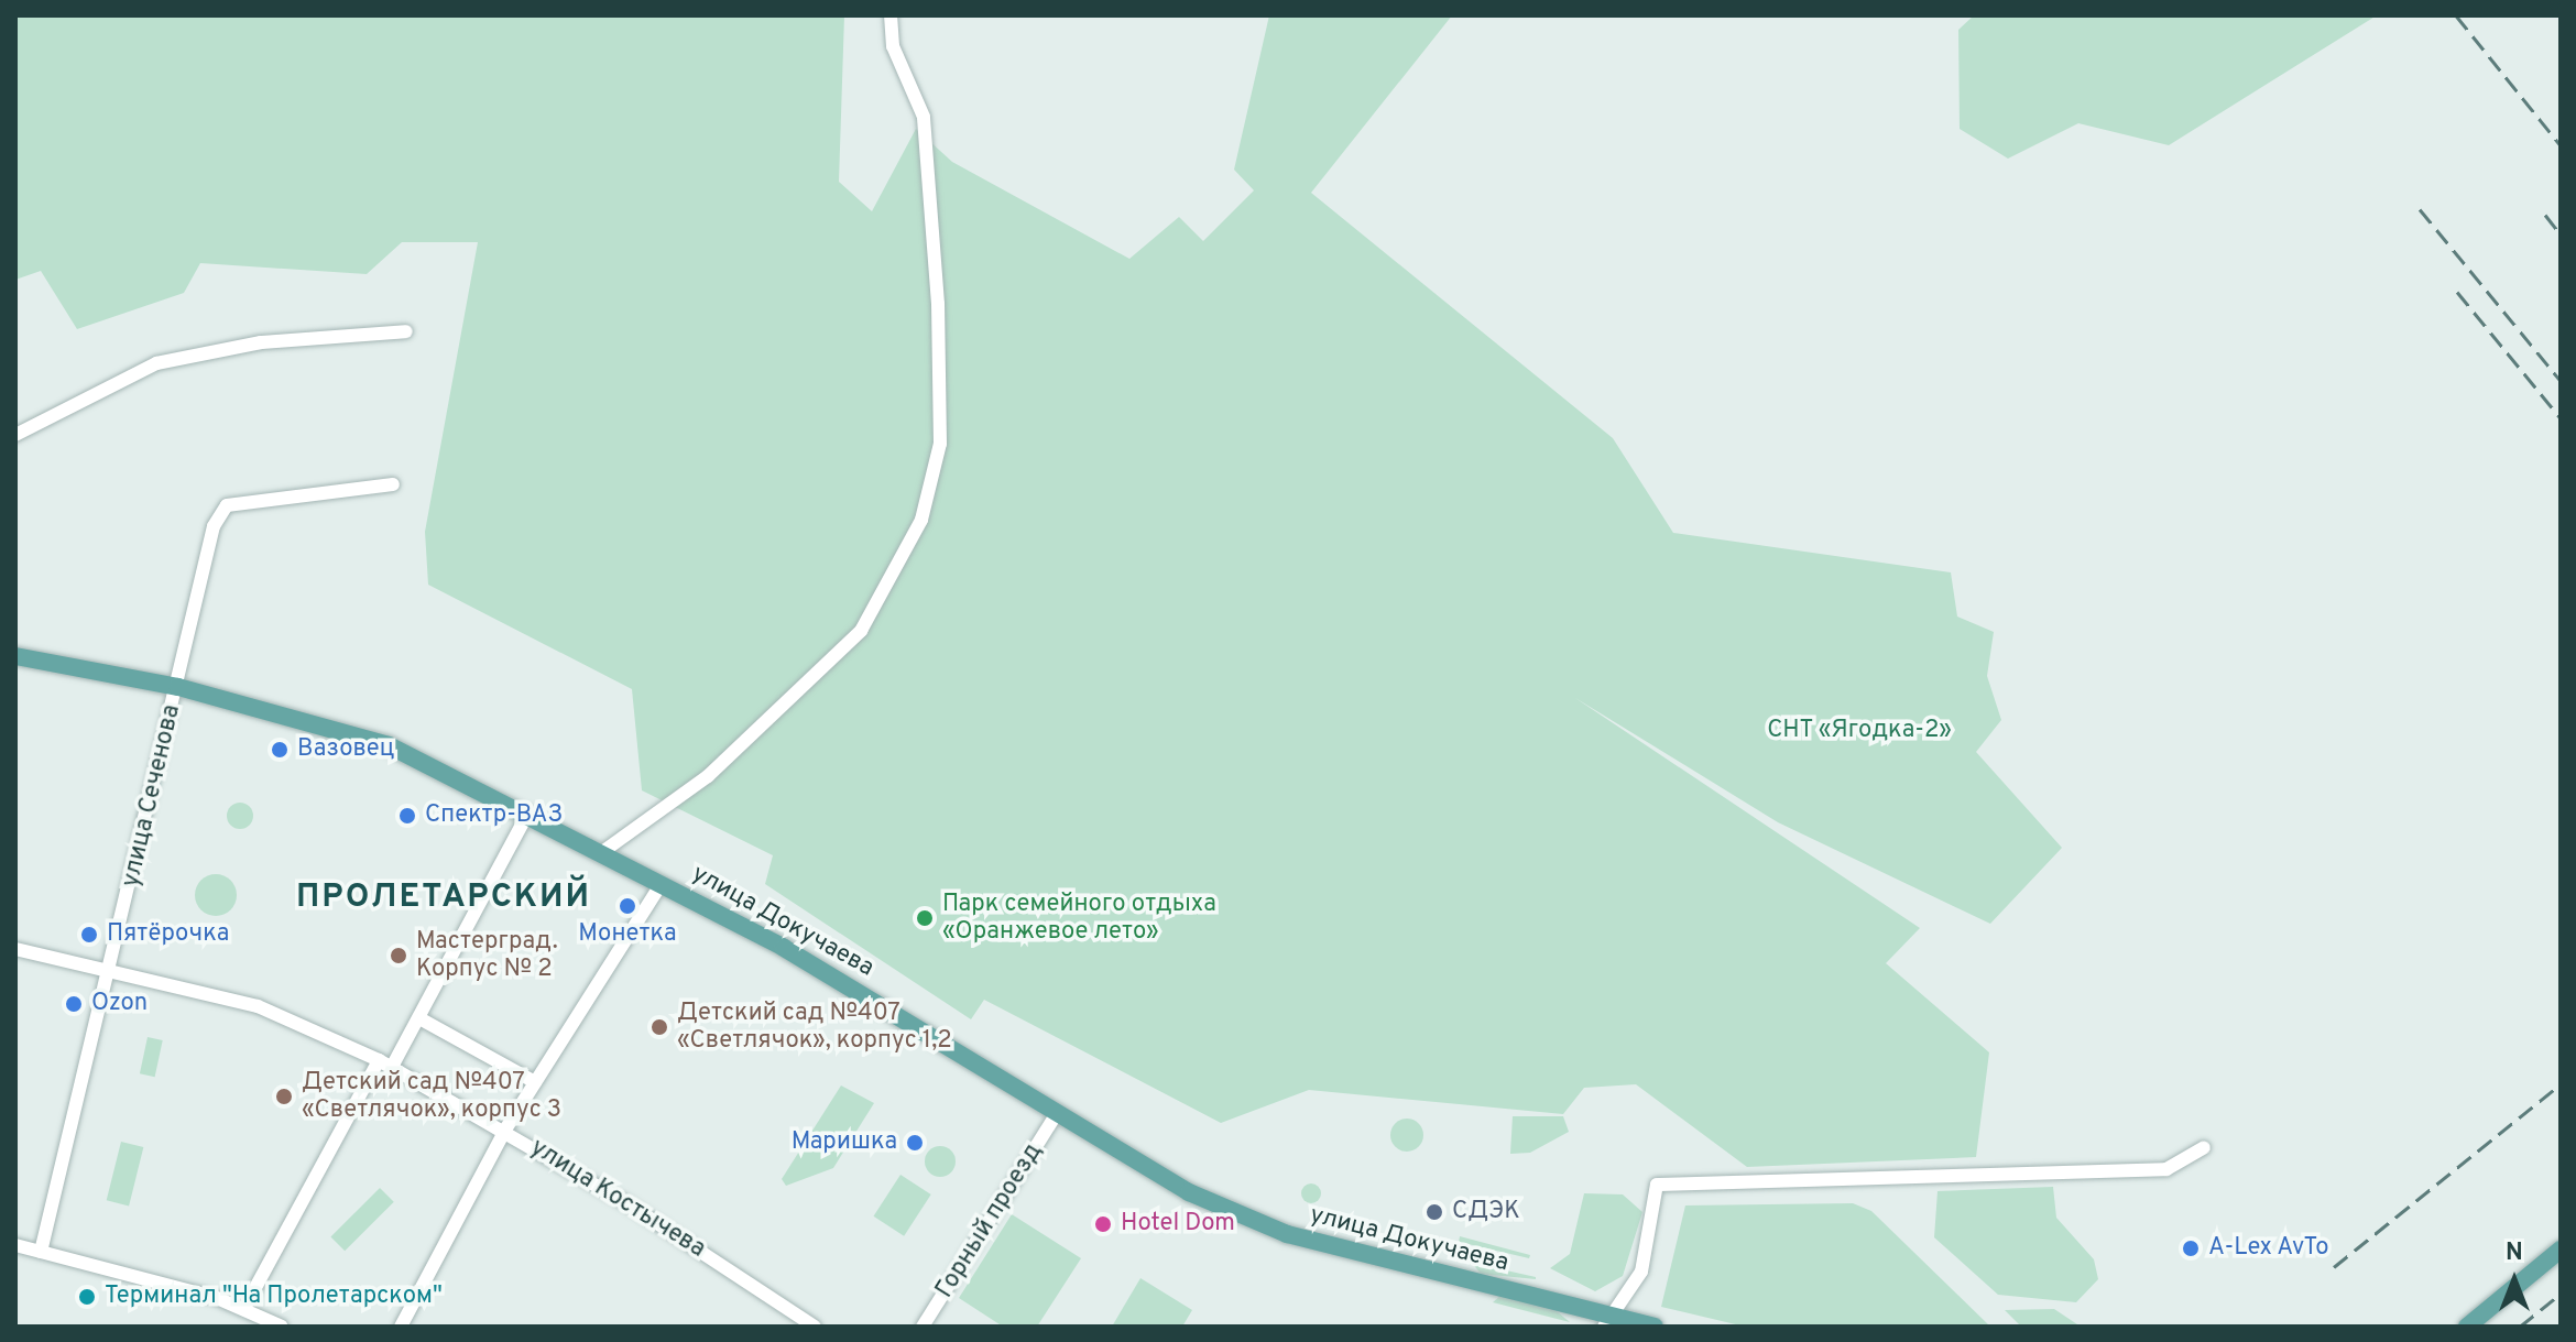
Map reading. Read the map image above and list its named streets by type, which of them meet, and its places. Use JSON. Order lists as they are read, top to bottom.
{
  "streets": {
    "main road": ["улица Докучаева"],
    "street": ["улица Сеченова", "улица Костычева", "Горный проезд"]
  },
  "crossings": [
    ["улица Сеченова", "улица Докучаева"],
    ["улица Сеченова", "улица Костычева"],
    ["улица Докучаева", "Горный проезд"]
  ],
  "districts": ["ПРОЛЕТАРСКИЙ"],
  "parks": ["СНТ «Ягодка-2»"],
  "places": [
    "Вазовец",
    "Спектр-ВАЗ",
    "Монетка",
    "Парк семейного отдыха «Оранжевое лето»",
    "Пятёрочка",
    "Мастерград. Корпус № 2",
    "Ozon",
    "Детский сад №407 «Светлячок», корпус 1,2",
    "Детский сад №407 «Светлячок», корпус 3",
    "Маришка",
    "СДЭК",
    "Hotel Dom",
    "A-Lex AvTo",
    "Терминал \"На Пролетарском\""
  ],
  "north": "top"
}
